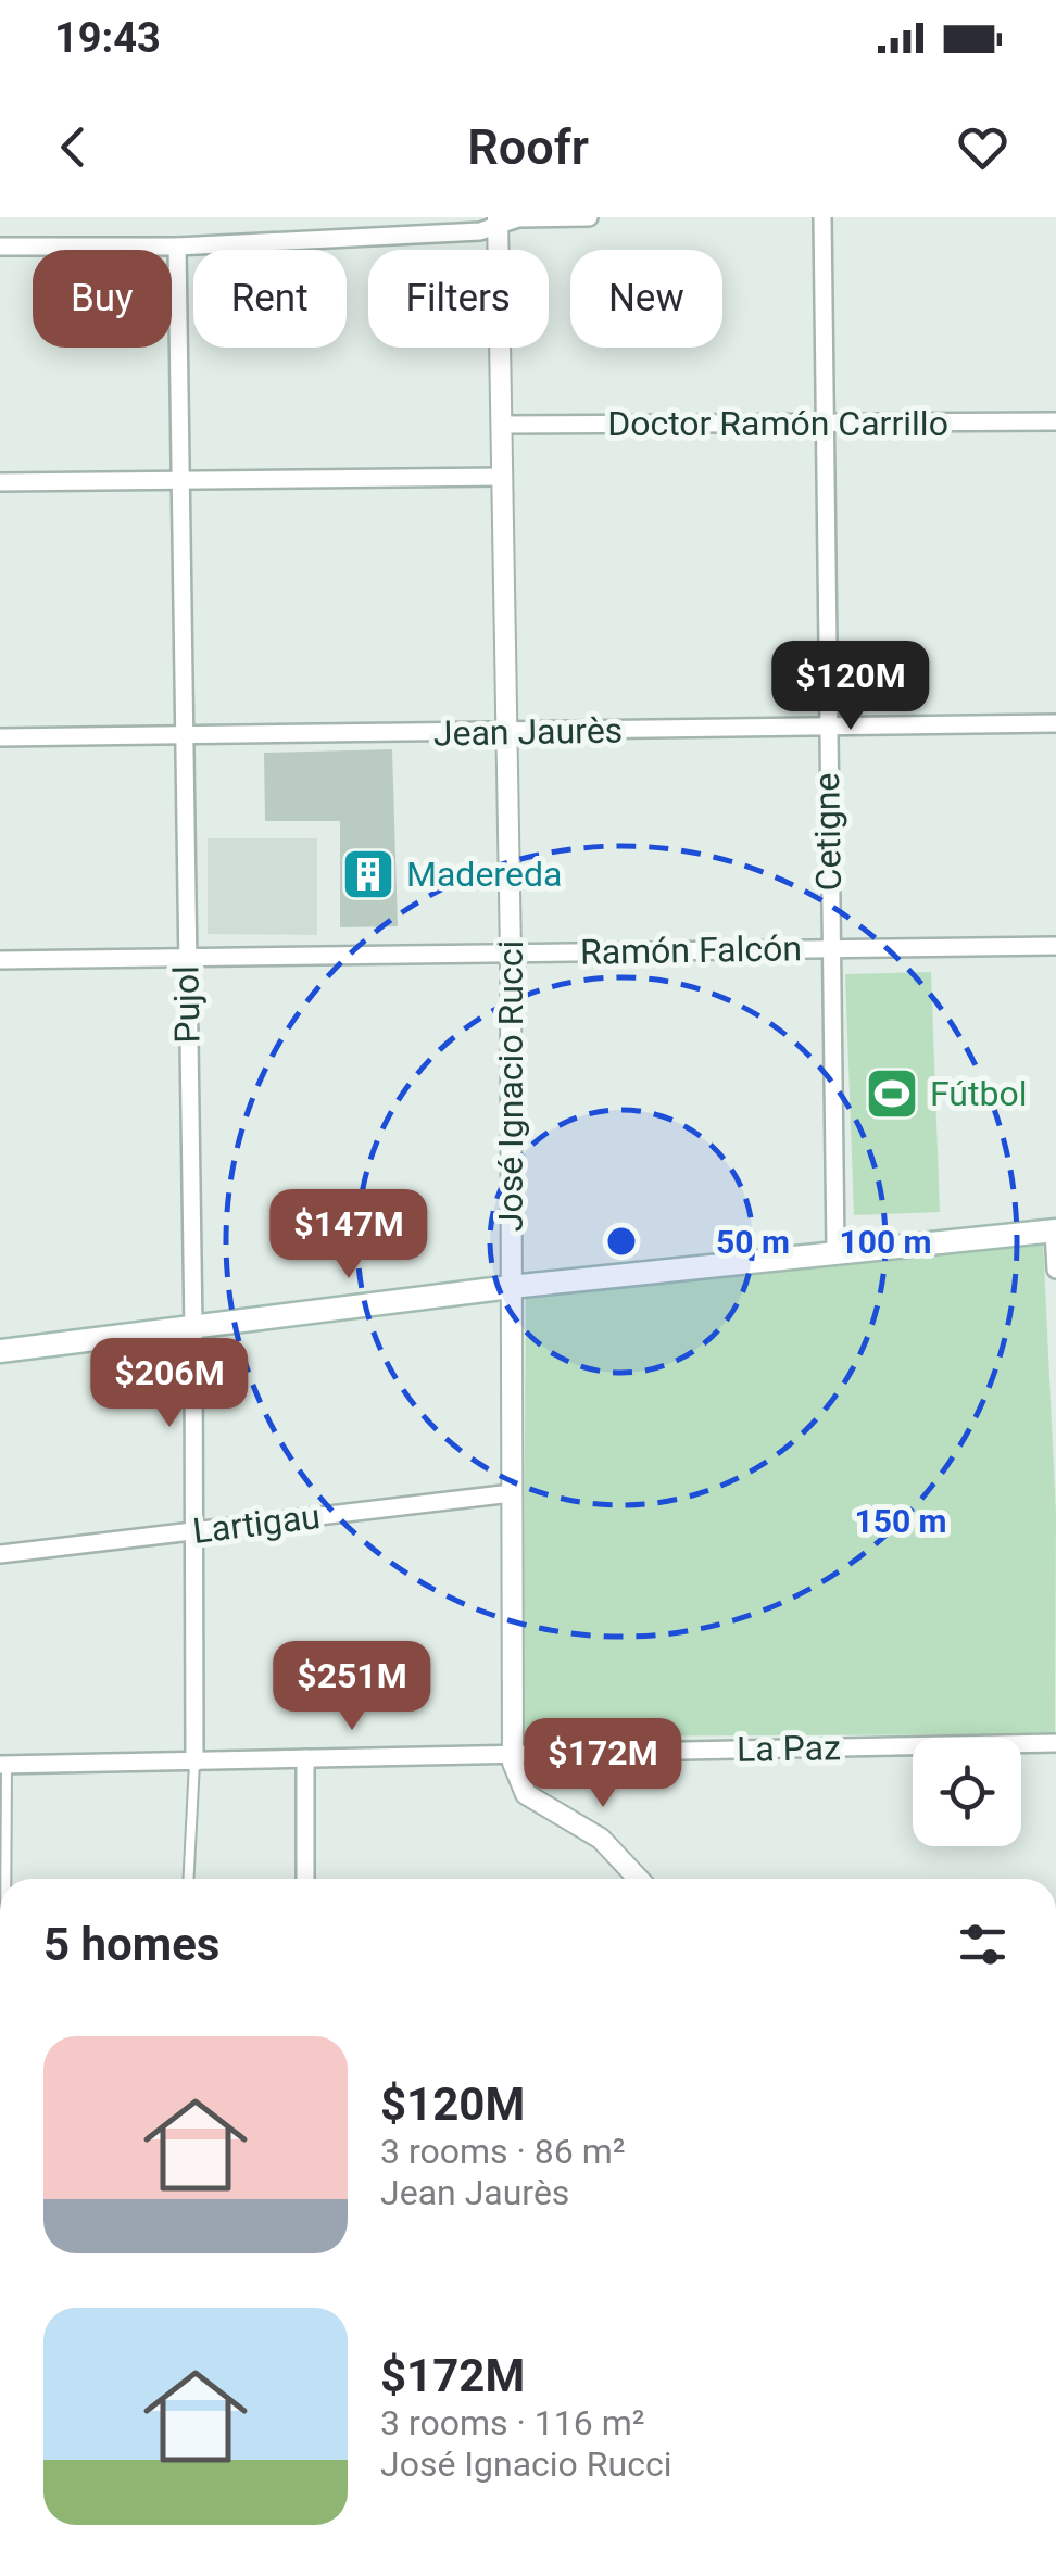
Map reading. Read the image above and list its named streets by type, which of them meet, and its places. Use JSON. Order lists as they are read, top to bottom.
{
  "streets": {
    "street": [
      "Doctor Ramón Carrillo",
      "Jean Jaurès",
      "Cetigne",
      "Ramón Falcón",
      "Pujol",
      "José Ignacio Rucci",
      "Lartigau",
      "La Paz"
    ]
  },
  "crossings": [
    ["Doctor Ramón Carrillo", "Cetigne"],
    ["Doctor Ramón Carrillo", "José Ignacio Rucci"],
    ["Jean Jaurès", "Cetigne"],
    ["Jean Jaurès", "Pujol"],
    ["Jean Jaurès", "José Ignacio Rucci"],
    ["Cetigne", "Ramón Falcón"],
    ["Ramón Falcón", "Pujol"],
    ["Ramón Falcón", "José Ignacio Rucci"],
    ["Pujol", "Lartigau"],
    ["Pujol", "La Paz"],
    ["José Ignacio Rucci", "Lartigau"],
    ["José Ignacio Rucci", "La Paz"]
  ],
  "places": {
    "building": ["Madereda"],
    "sports": ["Fútbol"]
  },
  "page": {
    "status": "19:43",
    "header": "Roofr",
    "chip": [
      "Buy",
      "Rent",
      "Filters",
      "New"
    ],
    "price": [
      "$120M",
      "$147M",
      "$206M",
      "$251M",
      "$172M"
    ],
    "heading": "5 homes",
    "list": [
      {
        "name": "$120M",
        "note": "3 rooms · 86 m² · Jean Jaurès"
      },
      {
        "name": "$172M",
        "note": "3 rooms · 116 m² · José Ignacio Rucci"
      }
    ]
  },
  "rings": ["50 m", "100 m", "150 m"]
}
